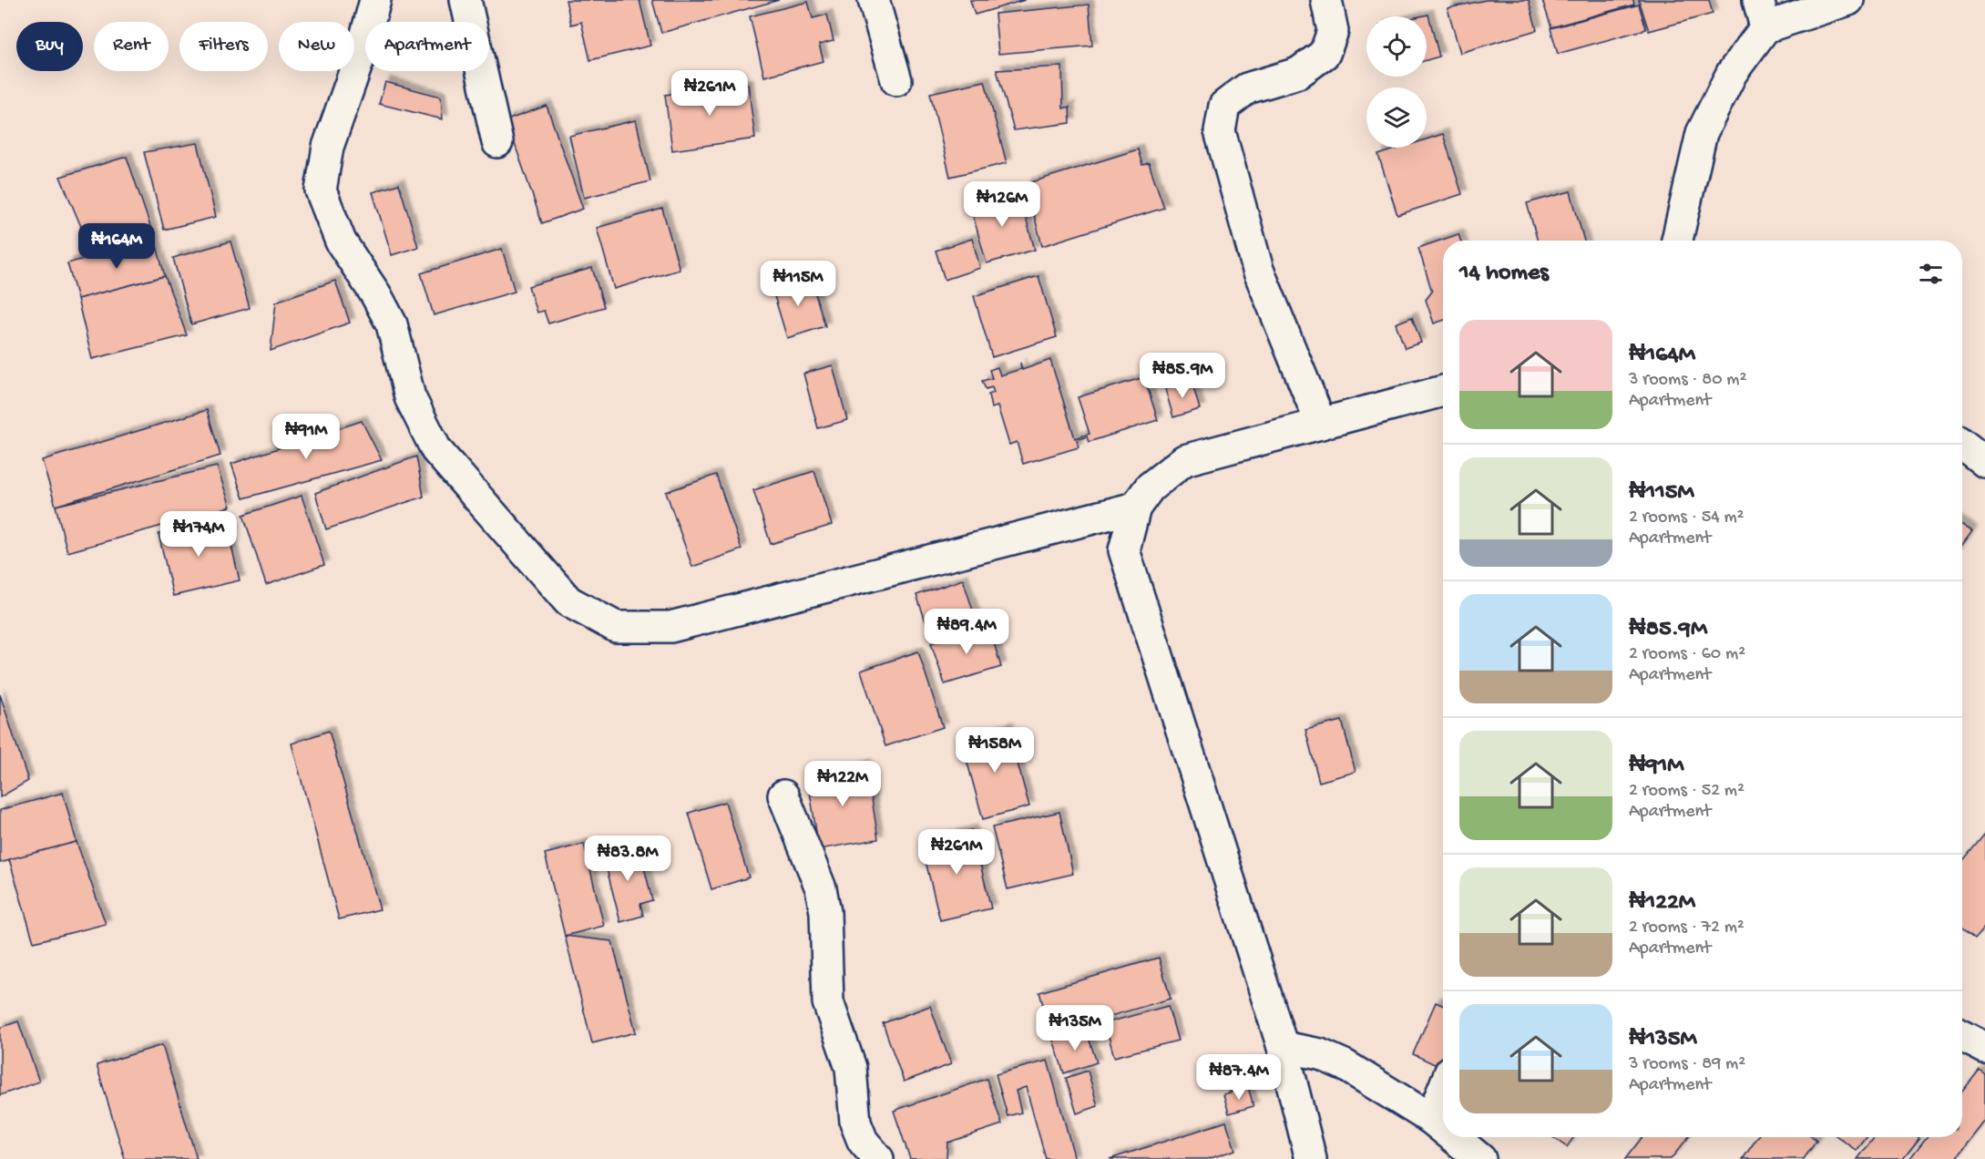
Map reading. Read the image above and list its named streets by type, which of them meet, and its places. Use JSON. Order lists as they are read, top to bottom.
{
  "page": {
    "chip": [
      "Buy",
      "Rent",
      "Filters",
      "New",
      "Apartment"
    ],
    "price": [
      "₦261M",
      "₦126M",
      "₦164M",
      "₦115M",
      "₦85.9M",
      "₦91M",
      "₦174M",
      "₦89.4M",
      "₦158M",
      "₦122M",
      "₦261M",
      "₦83.8M",
      "₦135M",
      "₦87.4M"
    ],
    "heading": "14 homes",
    "list": [
      {
        "name": "₦164M",
        "note": "3 rooms · 80 m² · Apartment"
      },
      {
        "name": "₦115M",
        "note": "2 rooms · 54 m² · Apartment"
      },
      {
        "name": "₦85.9M",
        "note": "2 rooms · 60 m² · Apartment"
      },
      {
        "name": "₦91M",
        "note": "2 rooms · 52 m² · Apartment"
      },
      {
        "name": "₦122M",
        "note": "2 rooms · 72 m² · Apartment"
      },
      {
        "name": "₦135M",
        "note": "3 rooms · 89 m² · Apartment"
      }
    ]
  }
}
